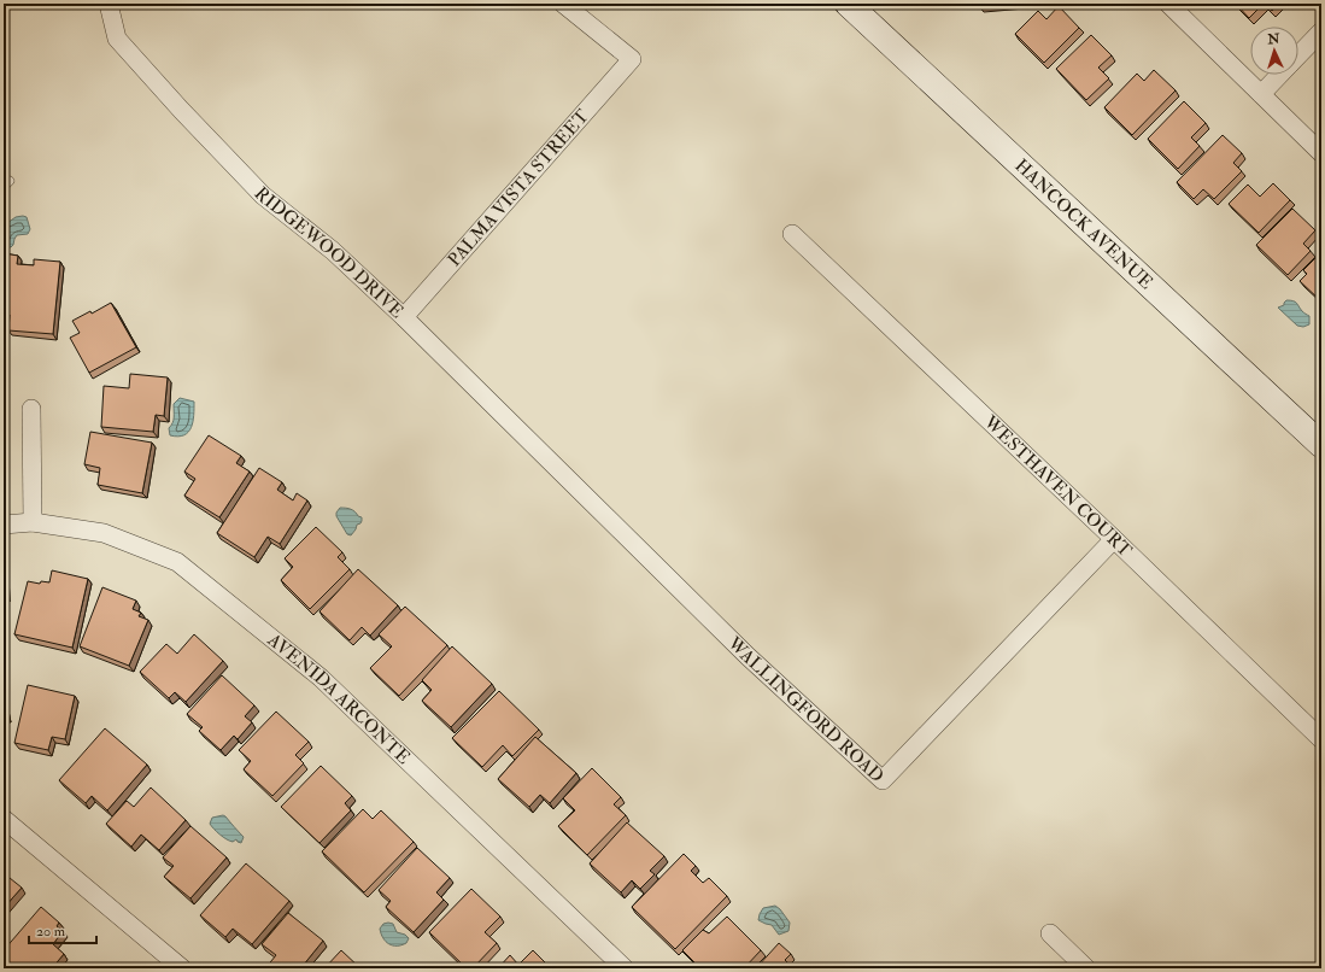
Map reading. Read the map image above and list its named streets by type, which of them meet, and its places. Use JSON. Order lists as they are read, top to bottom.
{
  "streets": {
    "main road": ["HANCOCK AVENUE"],
    "street": [
      "PALMA VISTA STREET",
      "RIDGEWOOD DRIVE",
      "WESTHAVEN COURT",
      "AVENIDA ARCONTE",
      "WALLINGFORD ROAD"
    ]
  },
  "crossings": [
    ["PALMA VISTA STREET", "RIDGEWOOD DRIVE"],
    ["RIDGEWOOD DRIVE", "WALLINGFORD ROAD"],
    ["WESTHAVEN COURT", "WALLINGFORD ROAD"]
  ],
  "scale_bar": "20 m",
  "north": "top"
}
